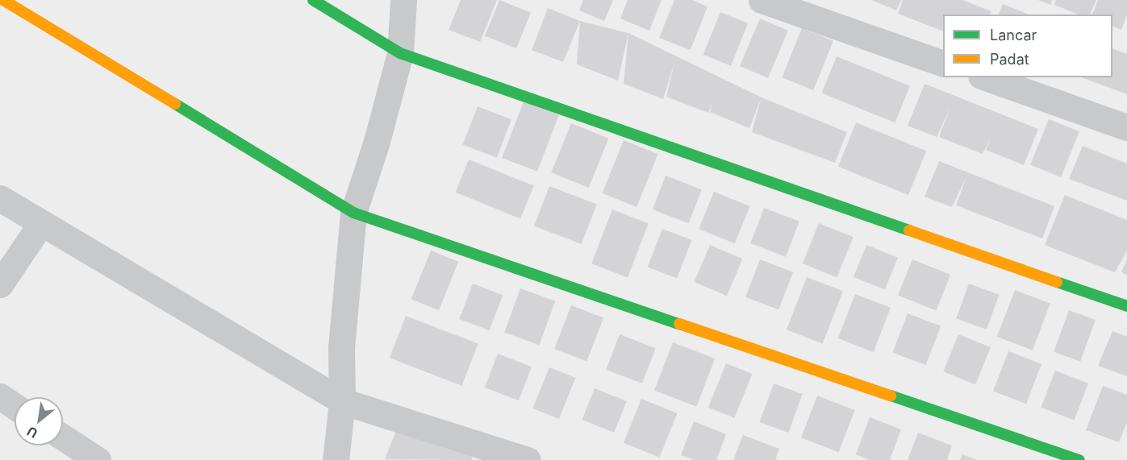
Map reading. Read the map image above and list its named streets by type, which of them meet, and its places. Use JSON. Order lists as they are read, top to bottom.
{
  "legend": ["Lancar", "Padat"],
  "north": "bottom left"
}
